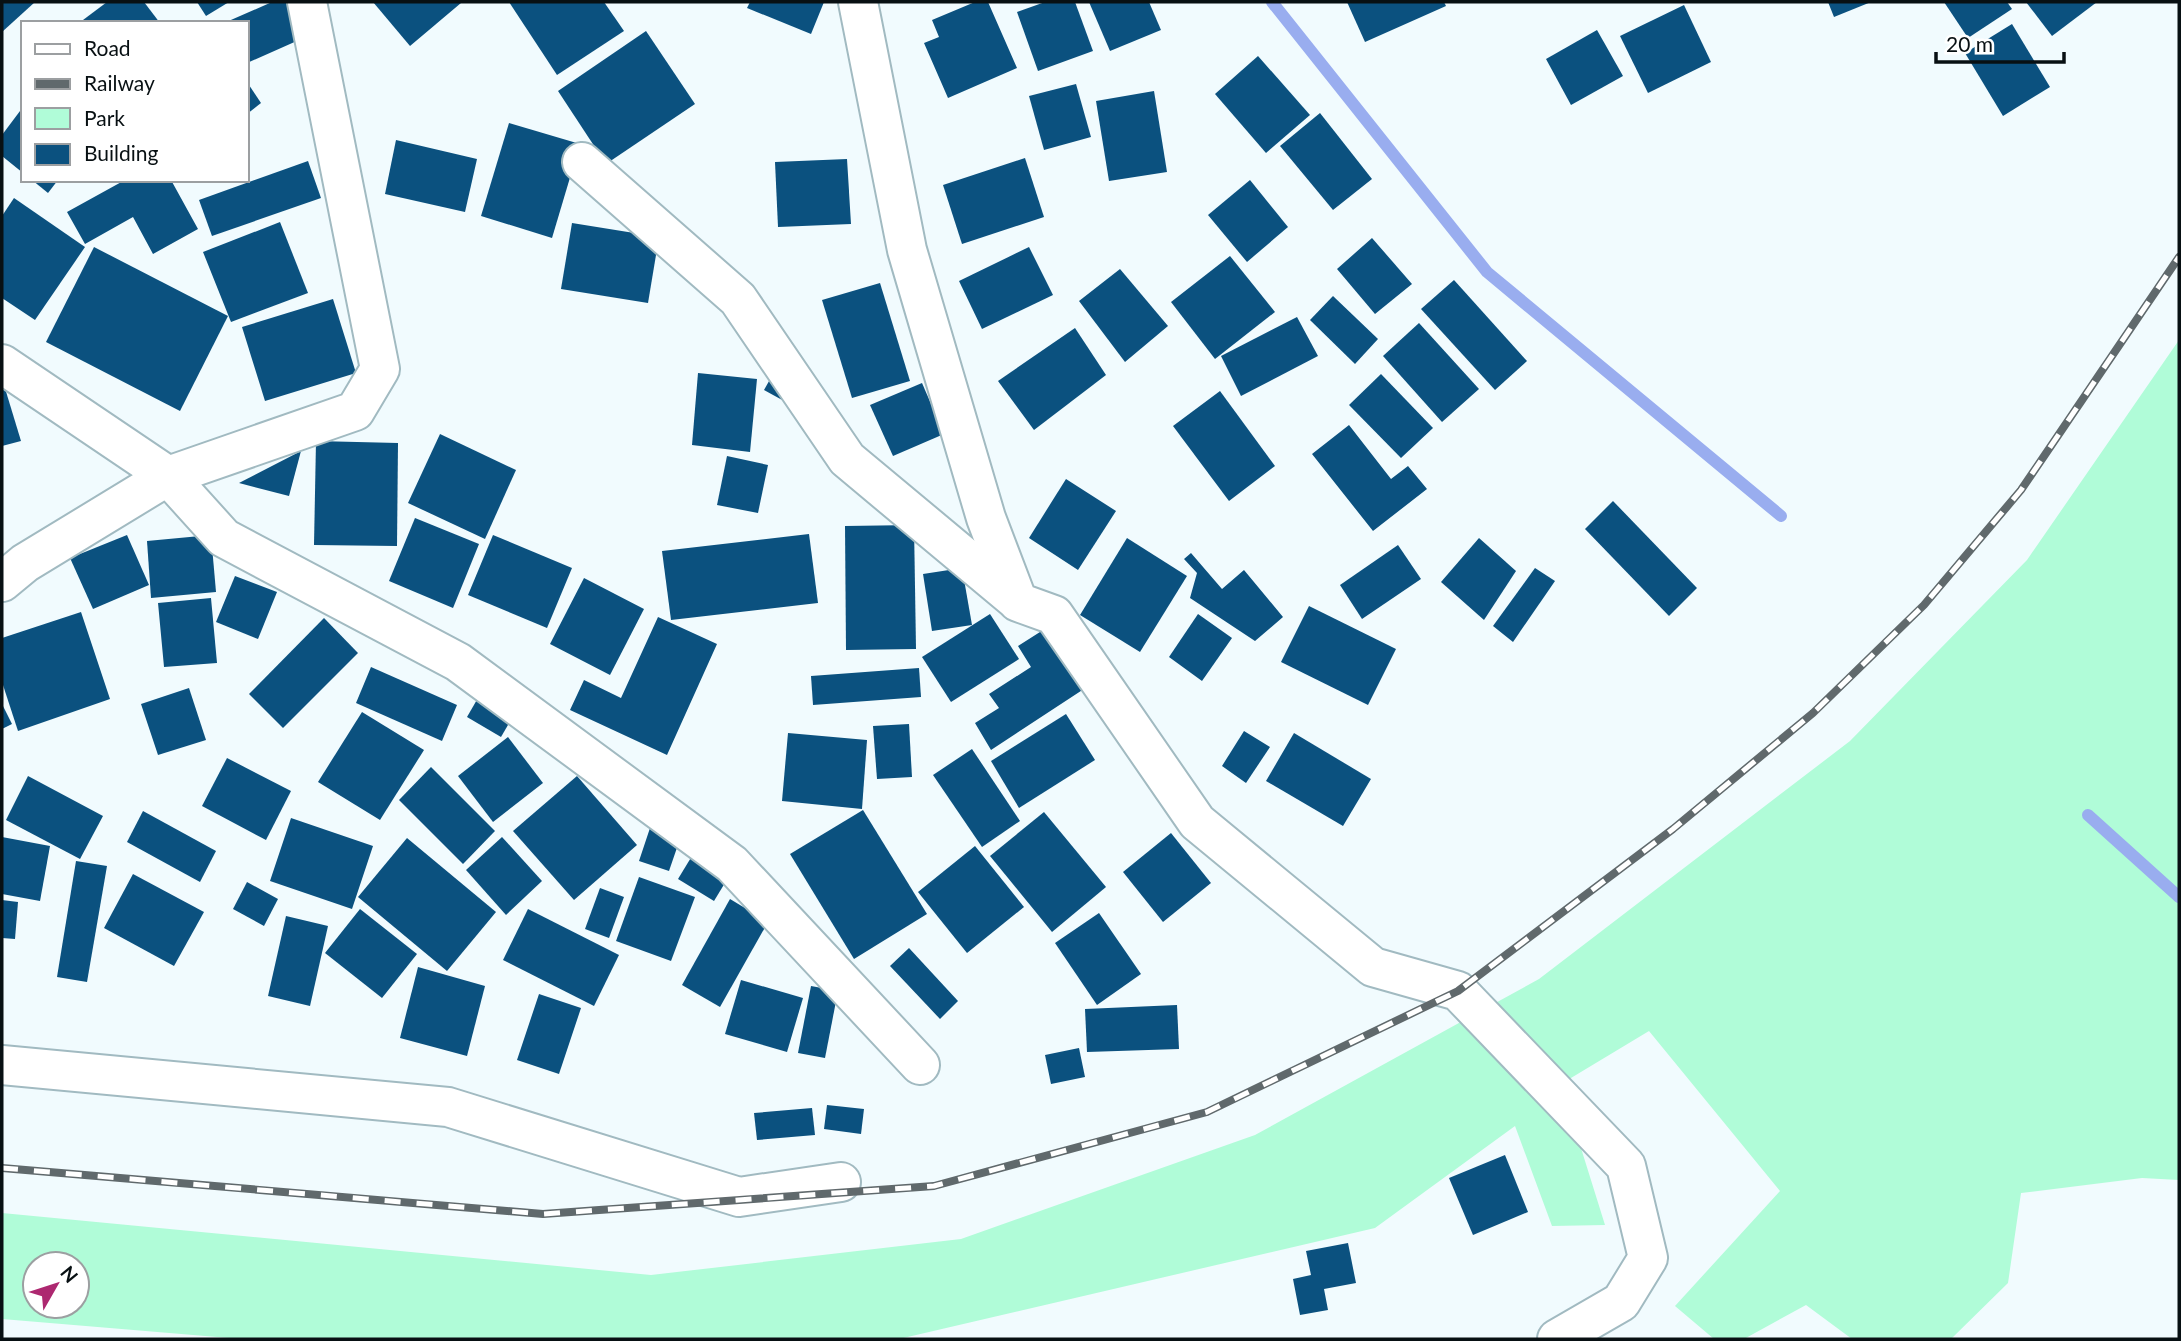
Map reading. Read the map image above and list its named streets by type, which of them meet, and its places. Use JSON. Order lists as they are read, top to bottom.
{
  "legend": [
    "Road",
    "Railway",
    "Park",
    "Building"
  ],
  "scale_bar": "20 m",
  "north": "top right"
}
